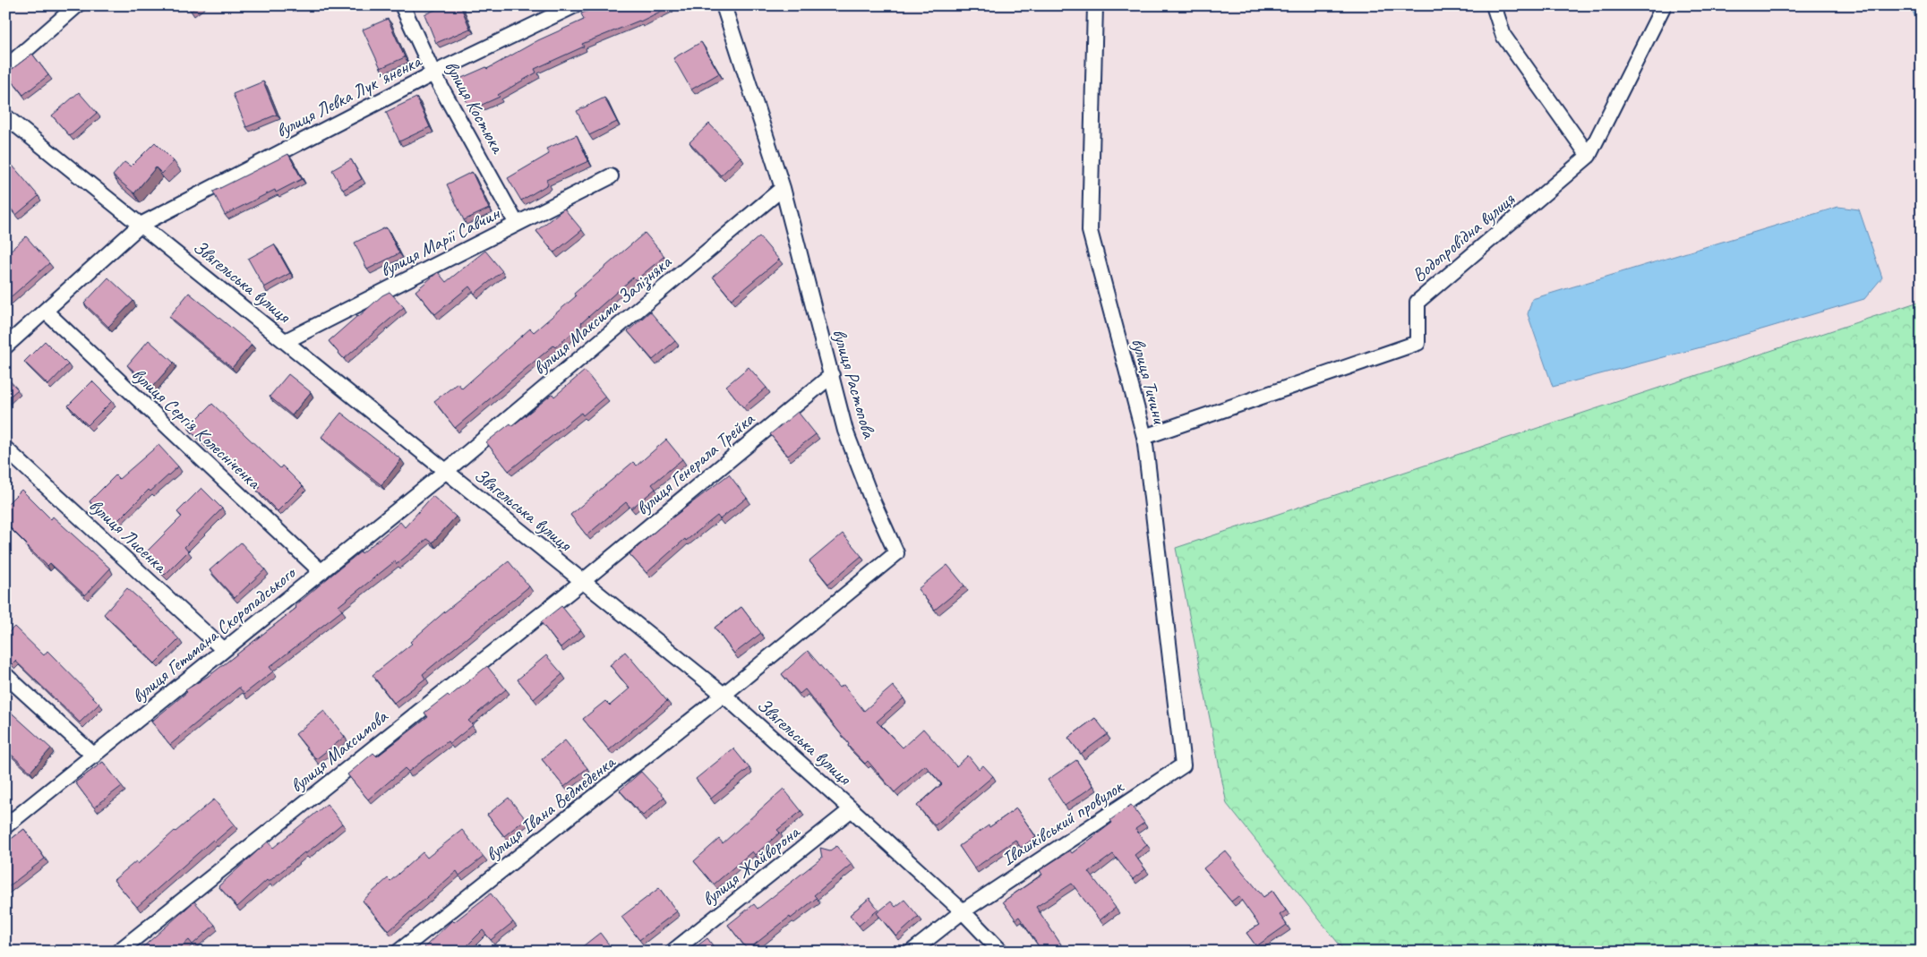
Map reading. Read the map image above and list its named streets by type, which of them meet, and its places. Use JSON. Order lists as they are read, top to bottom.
{
  "streets": {
    "street": [
      "вулиця Левка Лукʼяненка",
      "вулиця Костюка",
      "Водопровідна вулиця",
      "вулиця Марії Савчин",
      "Звягельська вулиця",
      "вулиця Максима Залізняка",
      "вулиця Тичини",
      "вулиця Растопова",
      "вулиця Сергія Колесніченка",
      "вулиця Генерала Трейка",
      "вулиця Лисенка",
      "вулиця Гетьмана Скоропадського",
      "вулиця Максимова",
      "вулиця Івана Ведмеденка",
      "Івашківський провулок",
      "вулиця Жайворона"
    ]
  },
  "crossings": [
    ["вулиця Левка Лукʼяненка", "вулиця Костюка"],
    ["вулиця Левка Лукʼяненка", "Звягельська вулиця"],
    ["вулиця Левка Лукʼяненка", "вулиця Сергія Колесніченка"],
    ["вулиця Костюка", "вулиця Марії Савчин"],
    ["Водопровідна вулиця", "вулиця Тичини"],
    ["вулиця Марії Савчин", "Звягельська вулиця"],
    ["Звягельська вулиця", "вулиця Максима Залізняка"],
    ["Звягельська вулиця", "вулиця Растопова"],
    ["Звягельська вулиця", "вулиця Генерала Трейка"],
    ["Звягельська вулиця", "вулиця Гетьмана Скоропадського"],
    ["Звягельська вулиця", "вулиця Максимова"],
    ["Звягельська вулиця", "вулиця Івана Ведмеденка"],
    ["Звягельська вулиця", "Івашківський провулок"],
    ["Звягельська вулиця", "вулиця Жайворона"],
    ["вулиця Максима Залізняка", "вулиця Растопова"],
    ["вулиця Максима Залізняка", "вулиця Гетьмана Скоропадського"],
    ["вулиця Тичини", "Івашківський провулок"],
    ["вулиця Растопова", "вулиця Генерала Трейка"],
    ["вулиця Растопова", "вулиця Івана Ведмеденка"],
    ["вулиця Сергія Колесніченка", "вулиця Гетьмана Скоропадського"],
    ["вулиця Генерала Трейка", "вулиця Максимова"],
    ["вулиця Лисенка", "вулиця Гетьмана Скоропадського"]
  ]
}
